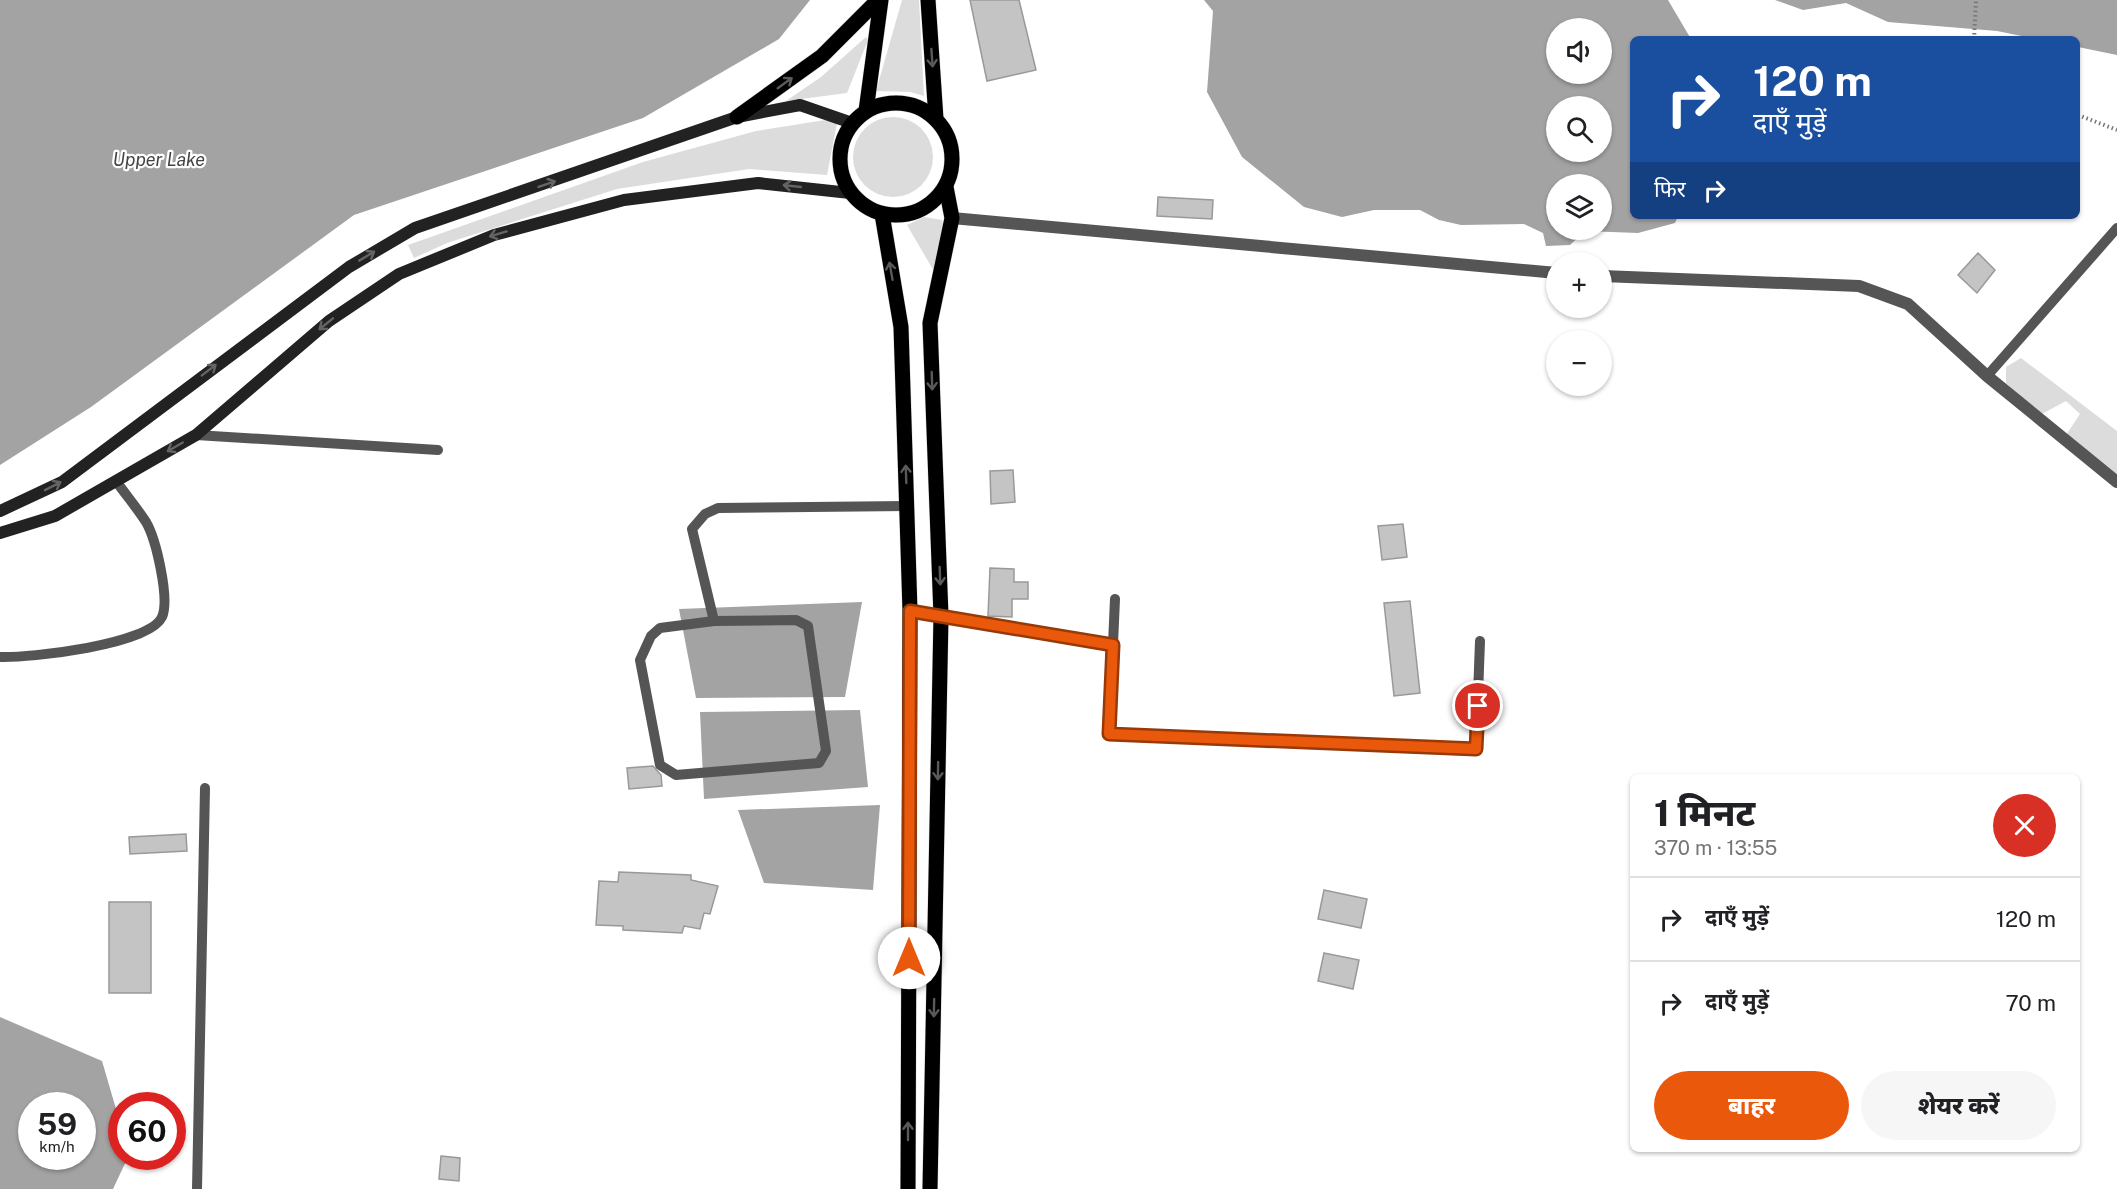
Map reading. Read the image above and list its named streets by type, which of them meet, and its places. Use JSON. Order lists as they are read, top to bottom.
{
  "water": ["Upper Lake"],
  "page": {
    "map_buttons": ["+", "−"],
    "turn": ["120 m", "दाएँ मुड़ें"],
    "then": "फिर",
    "heading": ["1 मिनट", "370 m · 13:55"],
    "list": [
      {
        "name": "दाएँ मुड़ें",
        "value": "120 m"
      },
      {
        "name": "दाएँ मुड़ें",
        "value": "70 m"
      }
    ],
    "buttons": ["बाहर", "शेयर करें"],
    "speed": "59 km/h",
    "limit": "60"
  }
}
